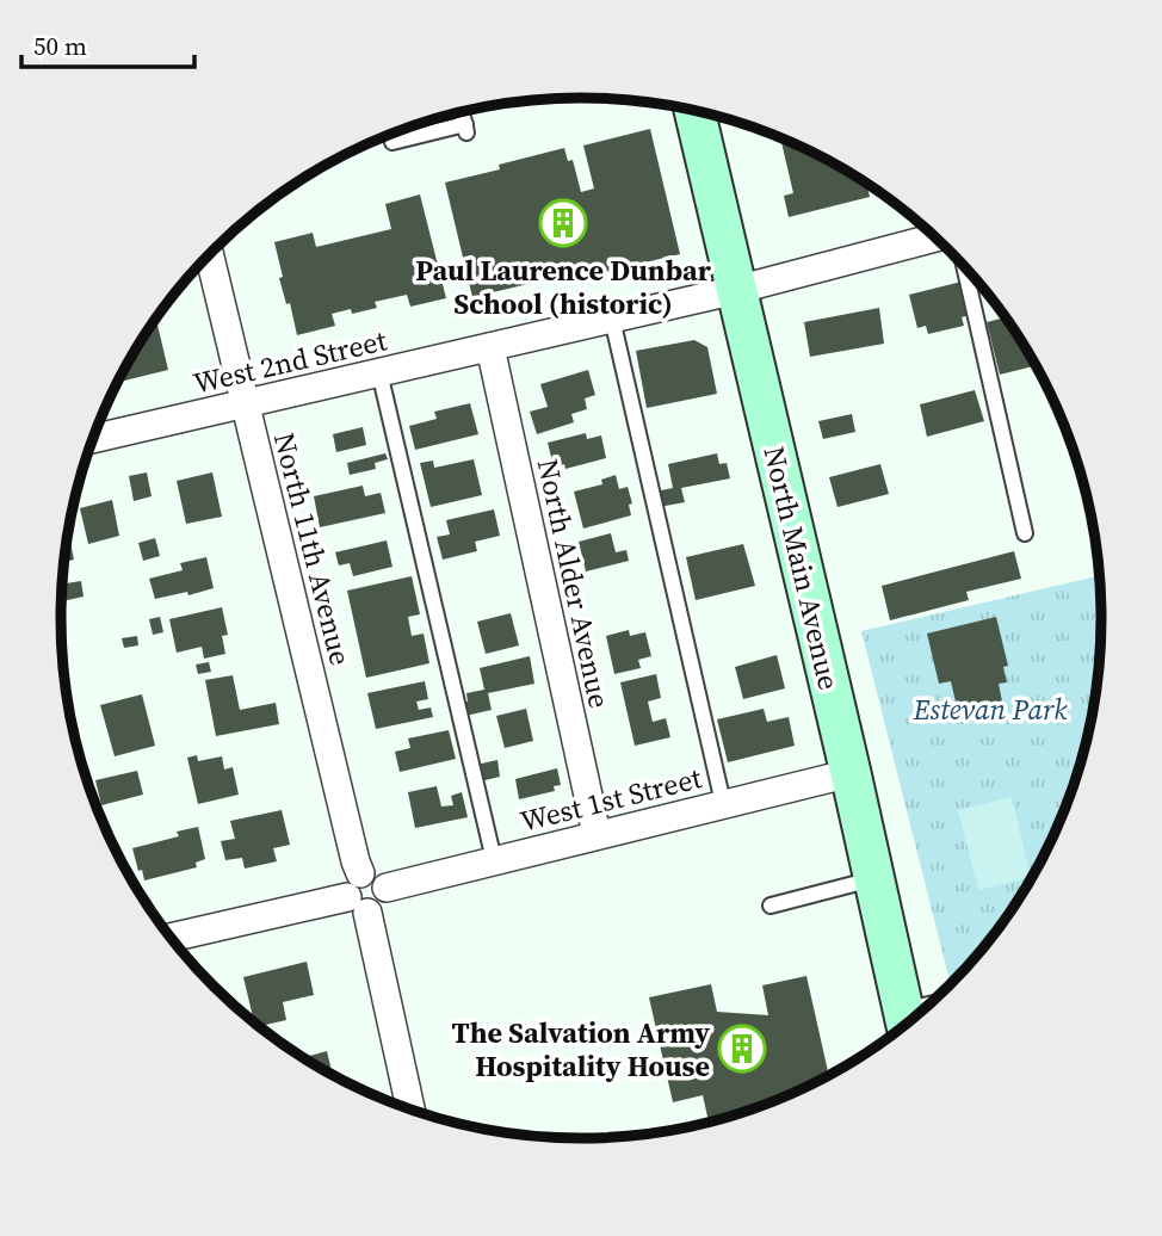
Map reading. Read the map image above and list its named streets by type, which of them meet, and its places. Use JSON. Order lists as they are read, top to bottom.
{
  "streets": {
    "main road": ["North Main Avenue"],
    "street": [
      "West 2nd Street",
      "North 11th Avenue",
      "North Alder Avenue",
      "West 1st Street"
    ]
  },
  "crossings": [
    ["West 2nd Street", "North 11th Avenue"],
    ["West 2nd Street", "North Main Avenue"],
    ["West 2nd Street", "North Alder Avenue"],
    ["North 11th Avenue", "West 1st Street"],
    ["North Main Avenue", "West 1st Street"],
    ["North Alder Avenue", "West 1st Street"]
  ],
  "parks": ["Estevan Park"],
  "places": {
    "building": ["Paul Laurence Dunbar School (historic)", "The Salvation Army Hospitality House"]
  },
  "scale_bar": "50 m"
}
